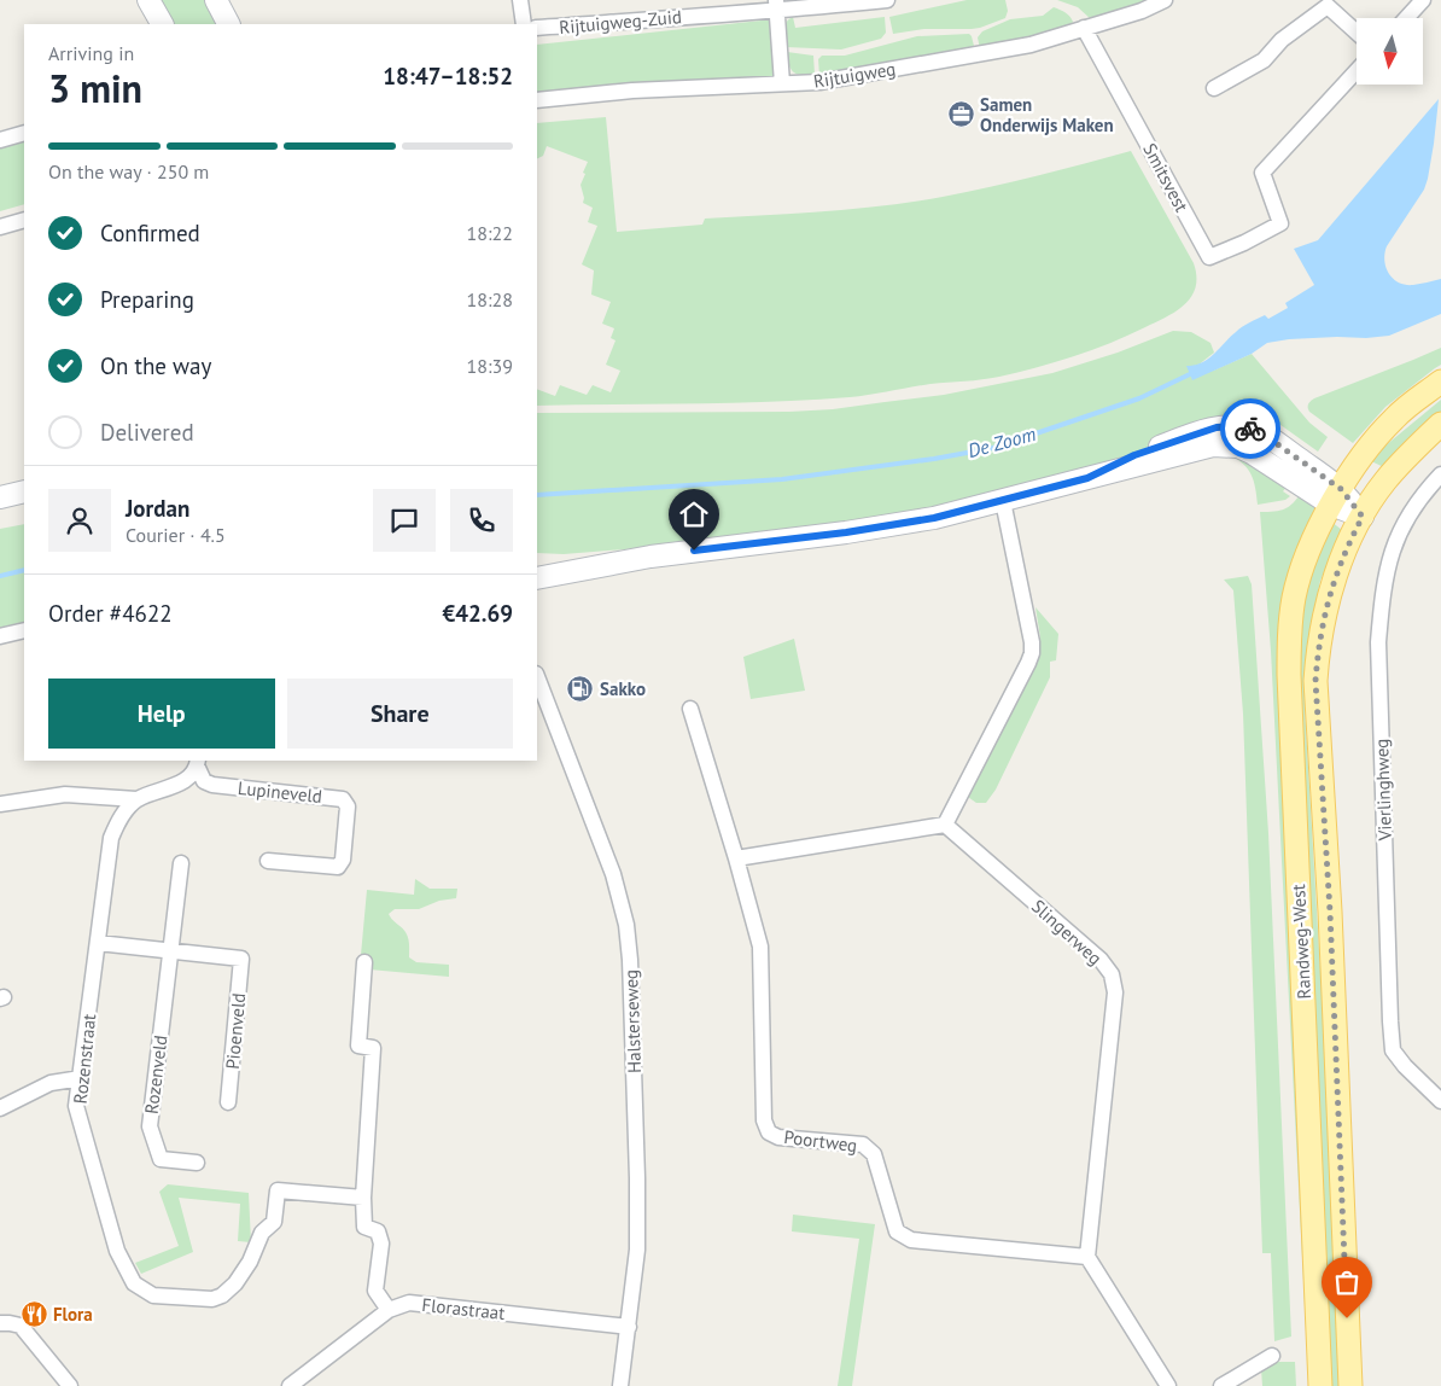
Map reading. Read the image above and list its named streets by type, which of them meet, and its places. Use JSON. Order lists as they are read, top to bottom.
{
  "streets": {
    "main road": ["Randweg-West"],
    "street": [
      "Rijtuigweg-Zuid",
      "Rijtuigweg",
      "Smitsvest",
      "Vierlinghweg",
      "Lupineveld",
      "Slingerweg",
      "Halsterseweg",
      "Pioenveld",
      "Rozenstraat",
      "Rozenveld",
      "Poortweg",
      "Florastraat"
    ]
  },
  "crossings": [
    ["Rijtuigweg", "Smitsvest"],
    ["Lupineveld", "Rozenstraat"],
    ["Slingerweg", "Poortweg"],
    ["Halsterseweg", "Florastraat"],
    ["Pioenveld", "Rozenveld"]
  ],
  "water": ["De Zoom"],
  "places": {
    "office": ["Samen Onderwijs Maken"],
    "fuel station": ["Sakko"],
    "restaurant": ["Flora"]
  },
  "north": "bottom",
  "page": {
    "heading": ["3 min", "Arriving in", "18:47–18:52"],
    "panel": [
      "Jordan",
      "Courier · 4.5",
      "Order #4622",
      "€42.69"
    ],
    "bar": "On the way · 250 m",
    "list": [
      ["Confirmed", "18:22"],
      ["Preparing", "18:28"],
      ["On the way", "18:39"],
      "Delivered"
    ],
    "buttons": ["Help", "Share"]
  }
}
